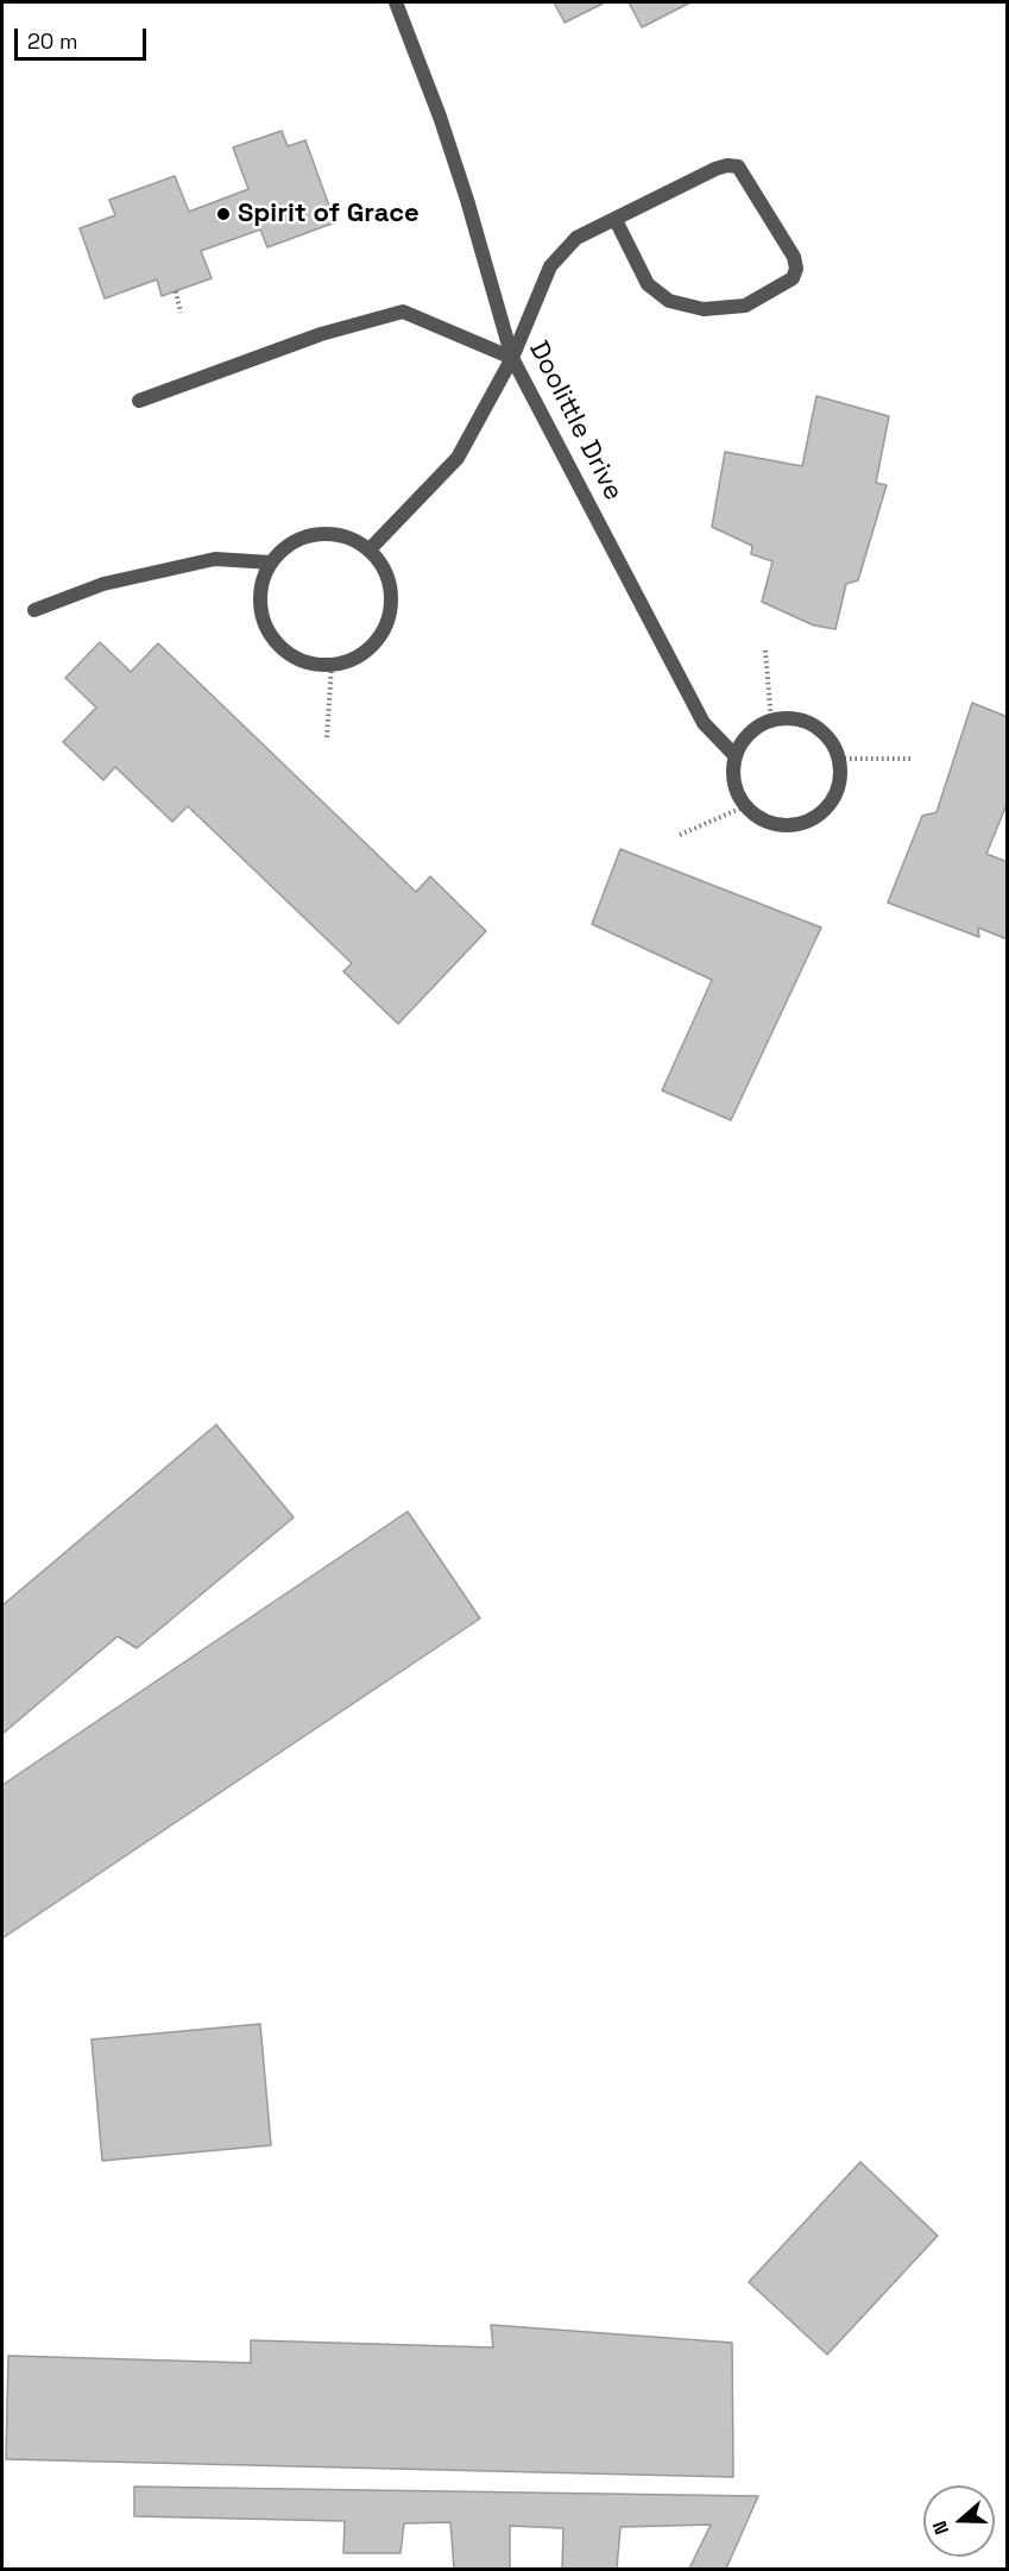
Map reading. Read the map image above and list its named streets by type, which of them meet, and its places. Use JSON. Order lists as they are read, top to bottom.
{
  "streets": {
    "street": ["Doolittle Drive"]
  },
  "places": ["Spirit of Grace"],
  "scale_bar": "20 m",
  "north": "left"
}
